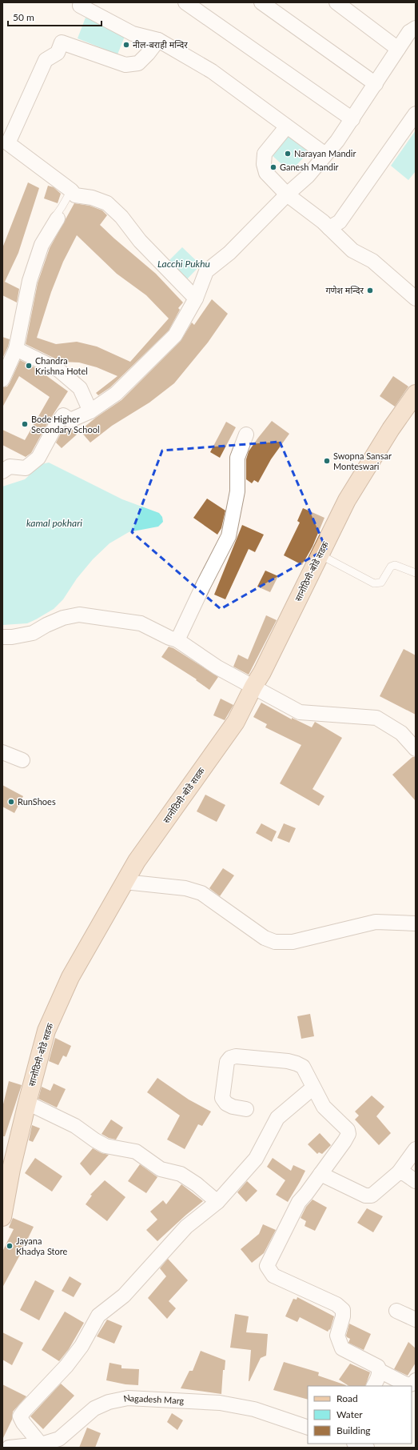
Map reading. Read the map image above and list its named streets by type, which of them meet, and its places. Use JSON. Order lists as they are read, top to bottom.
{
  "streets": {
    "main road": ["सानोठिमी-बोडे सडक"],
    "street": ["Nagadesh Marg"]
  },
  "water": ["Lacchi Pukhu", "kamal pokhari"],
  "places": [
    "नील-बराही मन्दिर",
    "Narayan Mandir",
    "Ganesh Mandir",
    "गणेश मन्दिर",
    "Chandra Krishna Hotel",
    "Bode Higher Secondary School",
    "Swopna Sansar Monteswari",
    "RunShoes",
    "Jayana Khadya Store"
  ],
  "legend": ["Road", "Water", "Building"],
  "scale_bar": "50 m"
}
